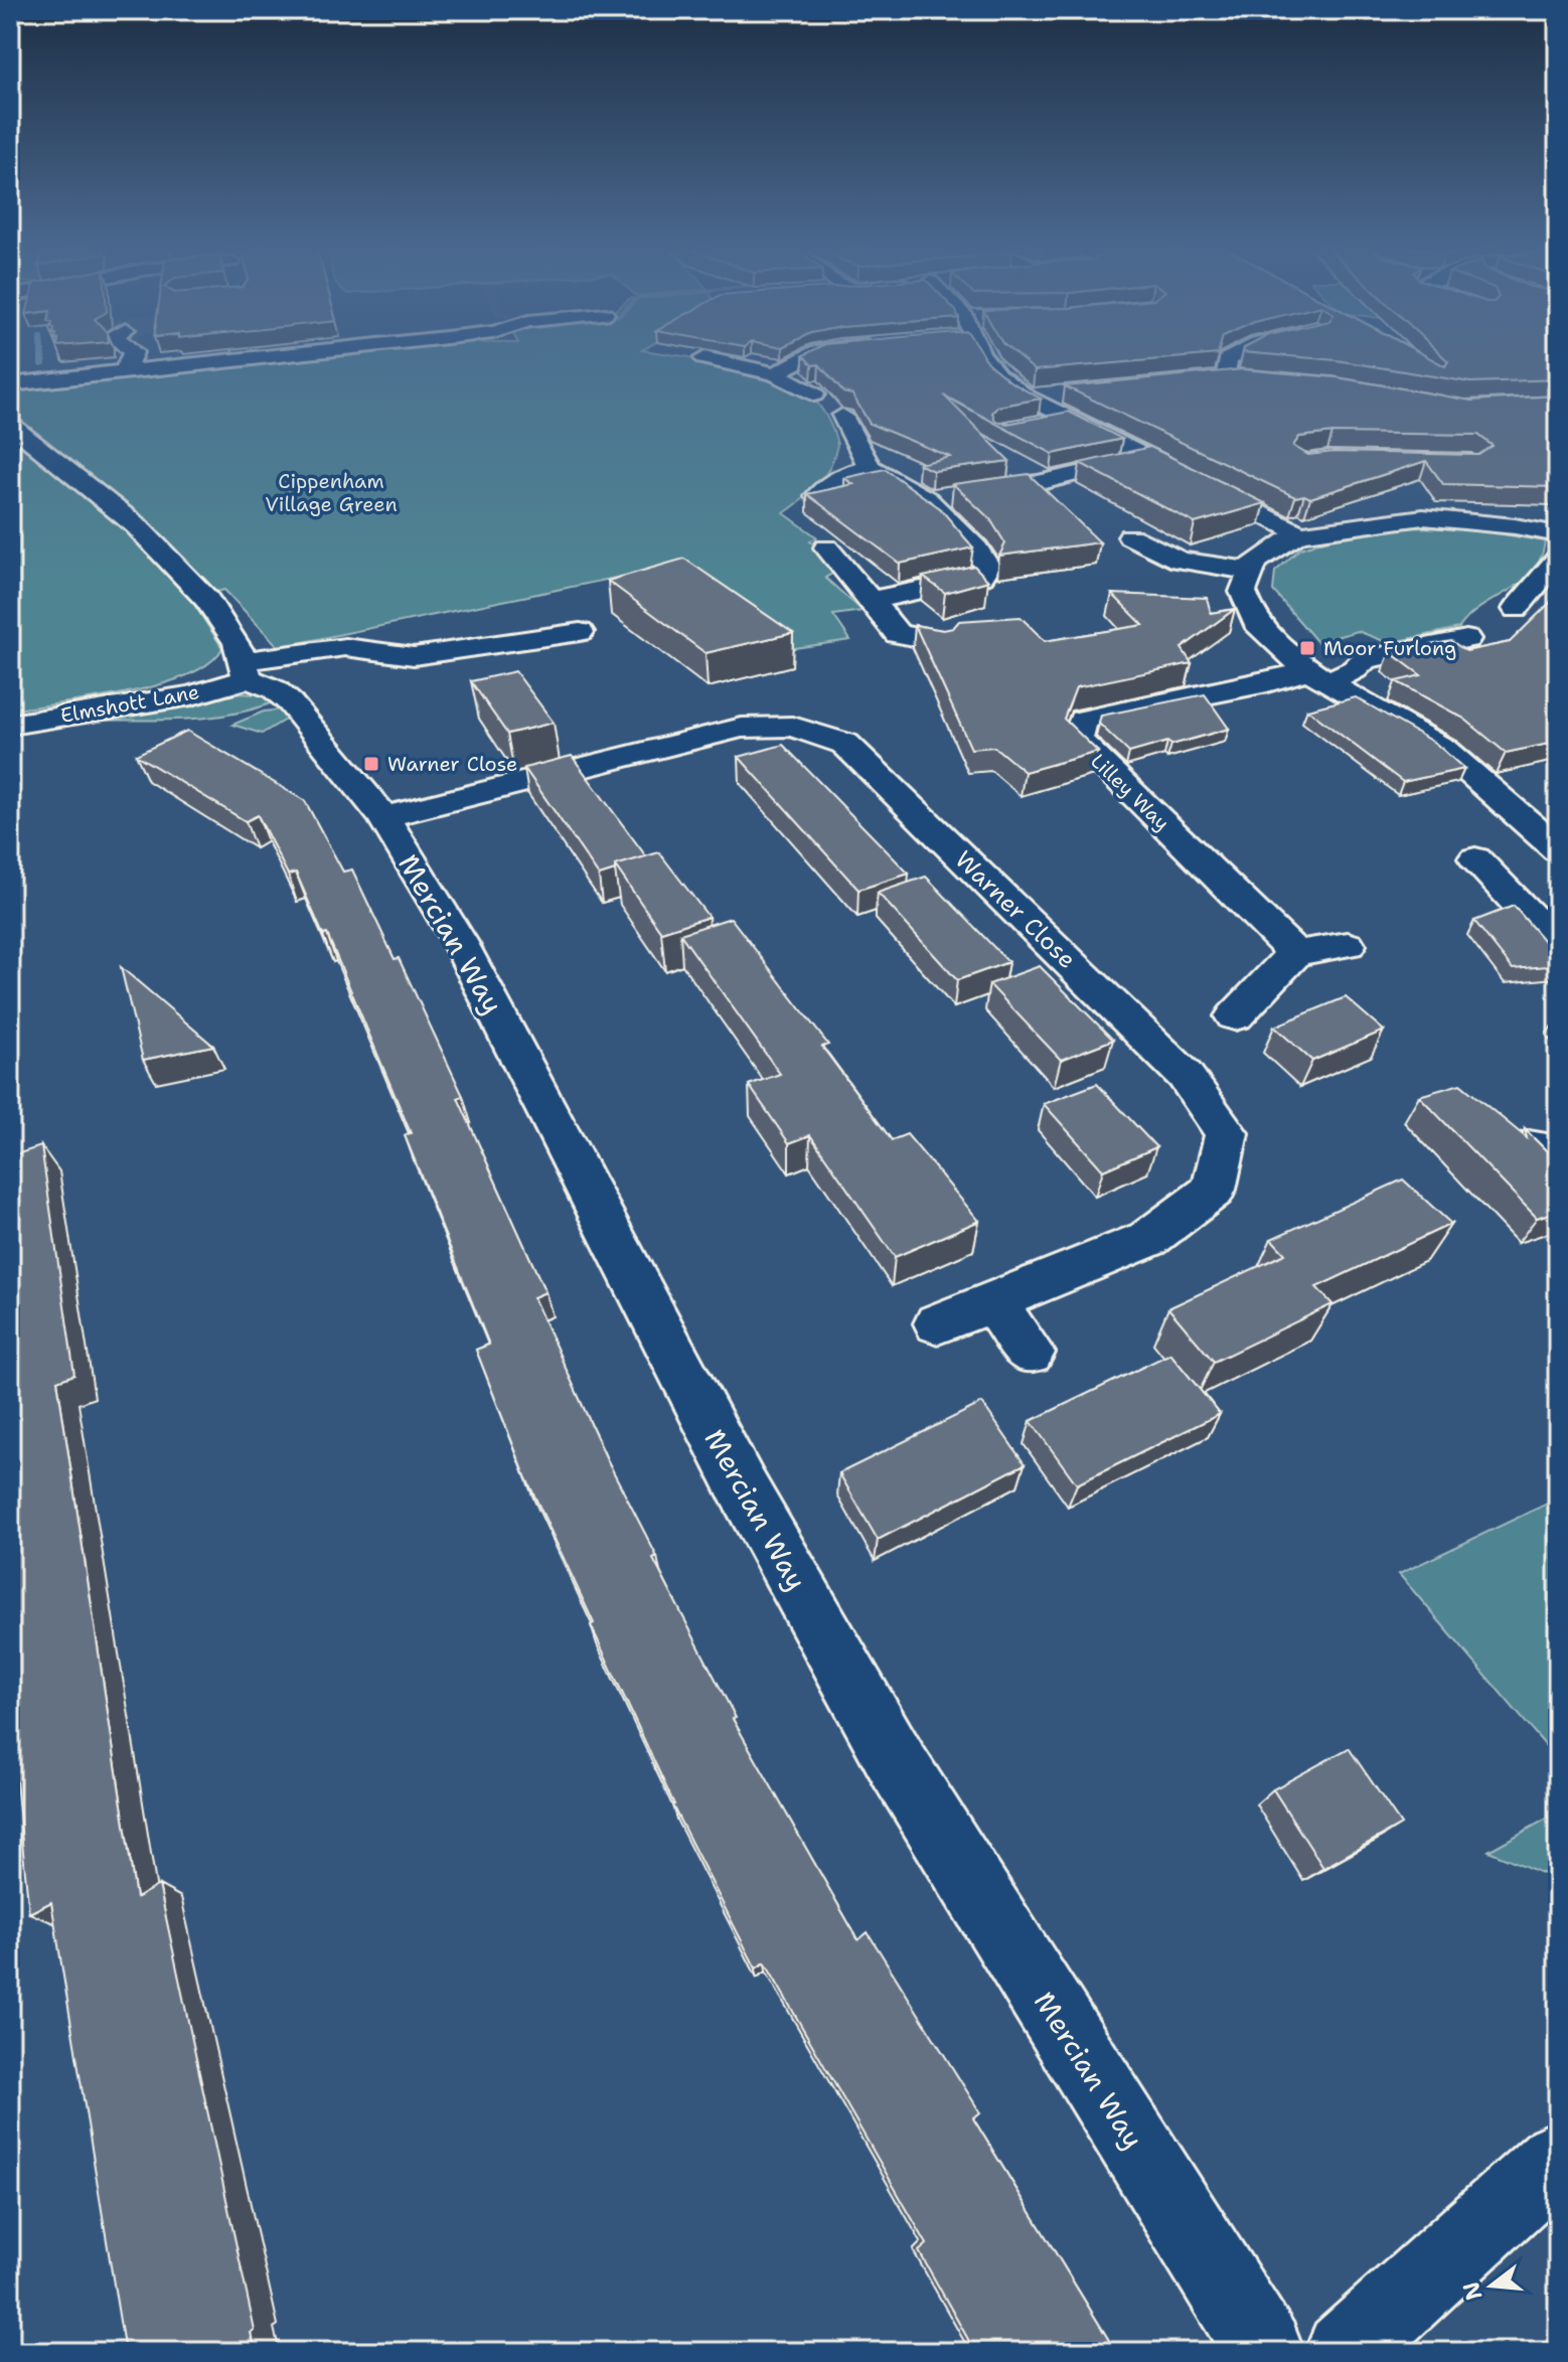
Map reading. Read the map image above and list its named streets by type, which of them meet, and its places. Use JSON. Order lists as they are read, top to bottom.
{
  "streets": {
    "street": [
      "Elmshott Lane",
      "Lilley Way",
      "Warner Close",
      "Mercian Way"
    ]
  },
  "crossings": [
    ["Elmshott Lane", "Mercian Way"],
    ["Warner Close", "Mercian Way"]
  ],
  "parks": ["Cippenham Village Green"],
  "places": {
    "transit": ["Moor Furlong", "Warner Close"]
  },
  "north": "left"
}
